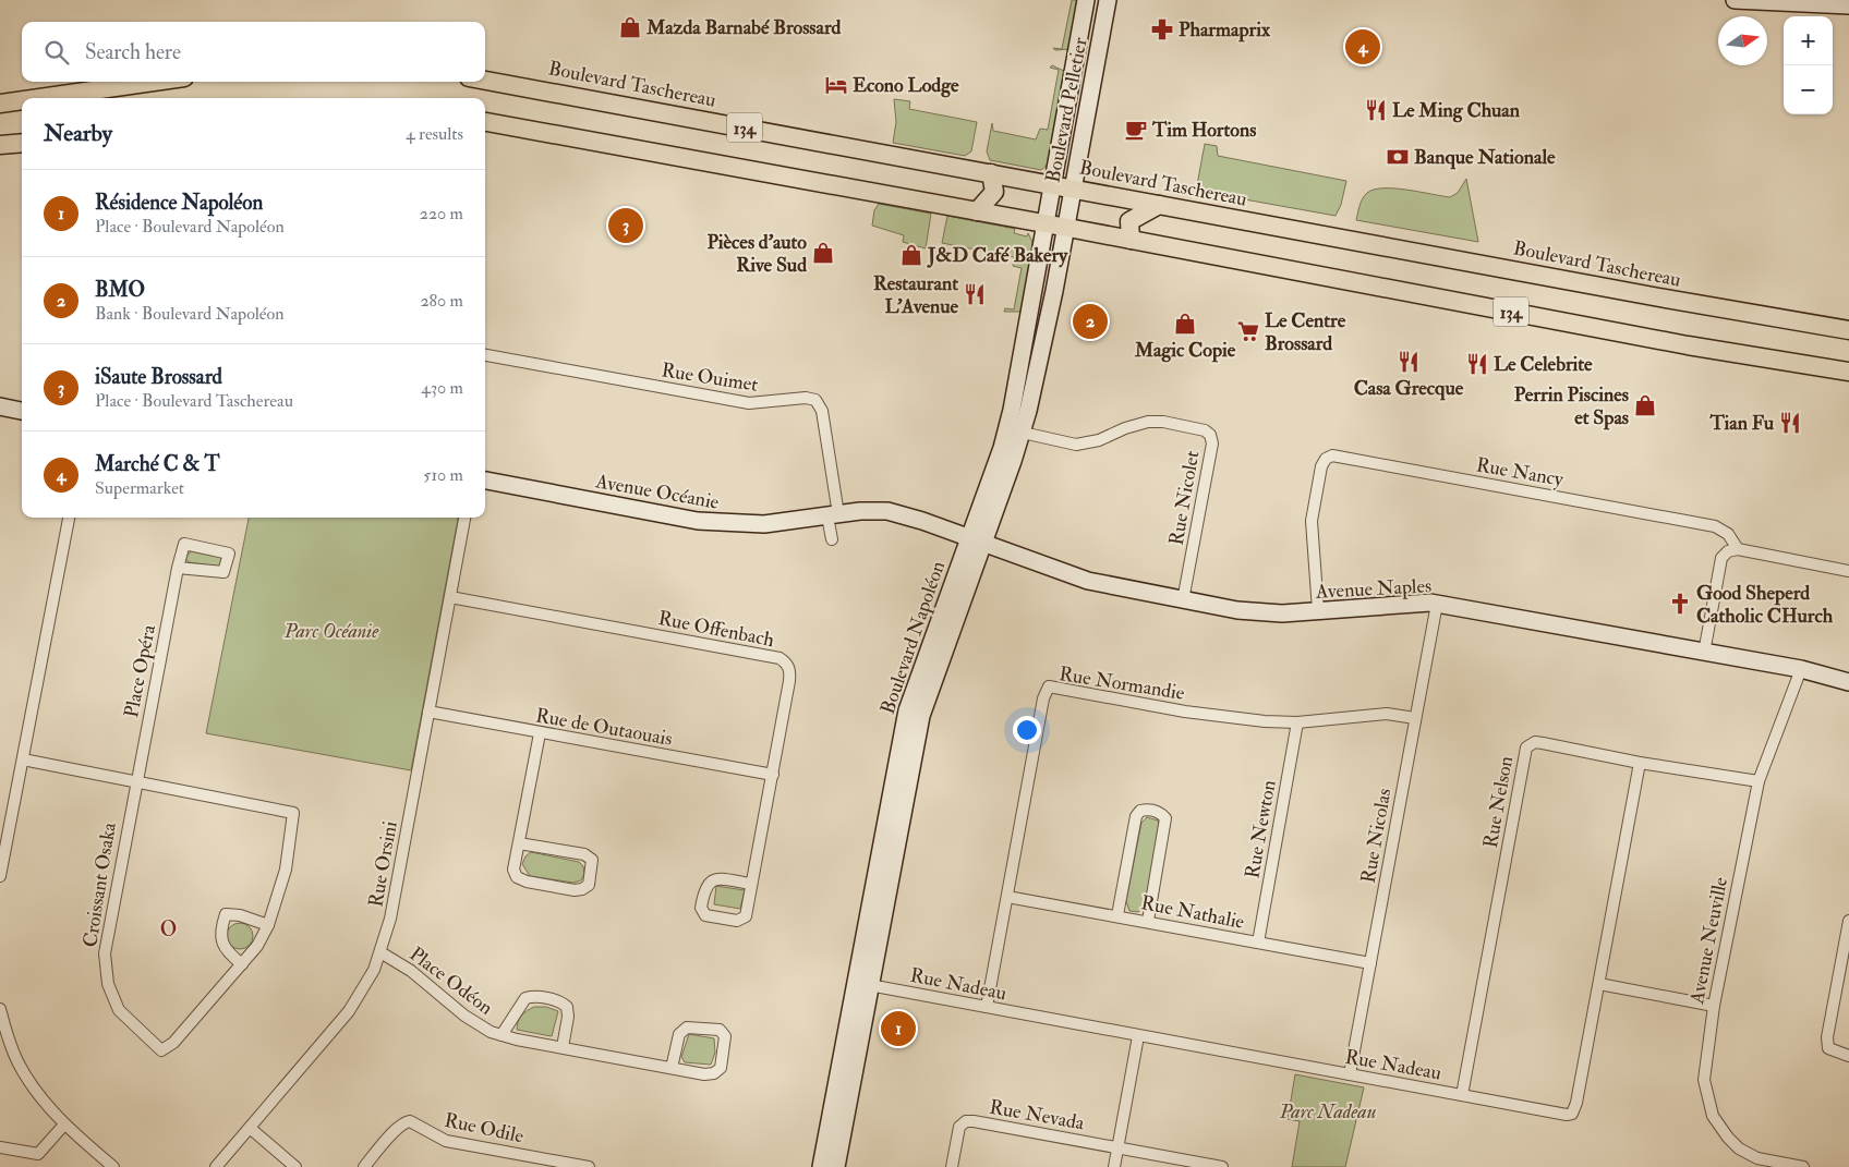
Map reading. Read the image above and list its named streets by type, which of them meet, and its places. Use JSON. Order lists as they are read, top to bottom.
{
  "streets": {
    "main road": ["Boulevard Taschereau", "134"],
    "street": [
      "Boulevard Pelletier",
      "Rue Ouimet",
      "Rue Nancy",
      "Avenue Océanie",
      "Rue Nicolet",
      "Avenue Naples",
      "Rue Offenbach",
      "Boulevard Napoléon",
      "Place Opéra",
      "Rue Normandie",
      "Rue de Outaouais",
      "Rue Nelson",
      "Rue Newton",
      "Rue Nicolas",
      "Rue Orsini",
      "Croissant Osaka",
      "Rue Nathalie",
      "Avenue Neuville",
      "Place Odéon",
      "Rue Nadeau",
      "Rue Nevada",
      "Rue Odile"
    ]
  },
  "crossings": [
    ["Boulevard Taschereau", "Boulevard Pelletier"],
    ["Boulevard Pelletier", "134"],
    ["Boulevard Pelletier", "Boulevard Napoléon"],
    ["134", "Boulevard Napoléon"],
    ["Rue Ouimet", "Avenue Océanie"],
    ["Rue Nancy", "Avenue Naples"],
    ["Avenue Océanie", "Avenue Naples"],
    ["Avenue Océanie", "Boulevard Napoléon"],
    ["Rue Nicolet", "Avenue Naples"],
    ["Rue Nicolet", "Boulevard Napoléon"],
    ["Avenue Naples", "Boulevard Napoléon"],
    ["Avenue Naples", "Rue Nicolas"],
    ["Avenue Naples", "Avenue Neuville"],
    ["Rue Offenbach", "Rue de Outaouais"],
    ["Rue Offenbach", "Rue Orsini"],
    ["Boulevard Napoléon", "Rue Nadeau"],
    ["Place Opéra", "Croissant Osaka"],
    ["Rue Normandie", "Rue Newton"],
    ["Rue Normandie", "Rue Nicolas"],
    ["Rue Normandie", "Rue Nathalie"],
    ["Rue Normandie", "Rue Nadeau"],
    ["Rue de Outaouais", "Rue Orsini"],
    ["Rue Nelson", "Avenue Neuville"],
    ["Rue Nelson", "Rue Nadeau"],
    ["Rue Newton", "Rue Nathalie"],
    ["Rue Nicolas", "Rue Nathalie"],
    ["Rue Nicolas", "Rue Nadeau"],
    ["Rue Orsini", "Place Odéon"]
  ],
  "districts": ["O"],
  "parks": ["Parc Océanie", "Parc Nadeau"],
  "places": {
    "shop": [
      "Mazda Barnabé Brossard",
      "Pièces d'auto Rive Sud",
      "J&D Café Bakery",
      "Magic Copie",
      "Perrin Piscines et Spas"
    ],
    "pharmacy": ["Pharmaprix"],
    "hotel": ["Econo Lodge"],
    "restaurant": [
      "Le Ming Chuan",
      "Restaurant L'Avenue",
      "Casa Grecque",
      "Le Celebrite",
      "Tian Fu"
    ],
    "cafe": ["Tim Hortons"],
    "bank": ["Banque Nationale"],
    "supermarket": ["Le Centre Brossard"],
    "church": ["Good Sheperd Catholic CHurch"]
  },
  "north": "right",
  "page": {
    "map_buttons": ["+", "−"],
    "search": "Search here",
    "pins": [
      "4",
      "3",
      "2",
      "1"
    ],
    "heading": ["Nearby", "4 results"],
    "list": [
      {
        "mark": "1",
        "name": "Résidence Napoléon",
        "note": "Place · Boulevard Napoléon",
        "value": "220 m"
      },
      {
        "mark": "2",
        "name": "BMO",
        "note": "Bank · Boulevard Napoléon",
        "value": "280 m"
      },
      {
        "mark": "3",
        "name": "iSaute Brossard",
        "note": "Place · Boulevard Taschereau",
        "value": "430 m"
      },
      {
        "mark": "4",
        "name": "Marché C & T",
        "note": "Supermarket",
        "value": "510 m"
      }
    ]
  }
}
